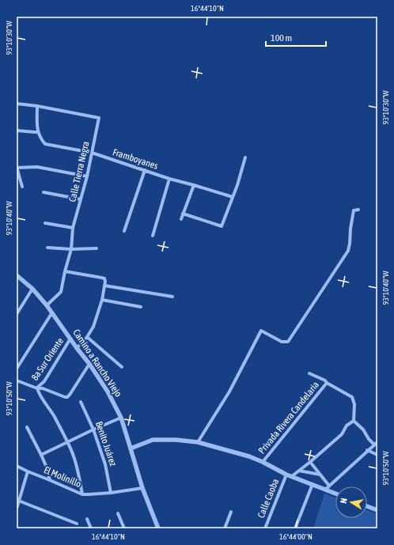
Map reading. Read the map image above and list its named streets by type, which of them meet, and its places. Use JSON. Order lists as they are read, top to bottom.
{
  "streets": {
    "street": [
      "Framboyanes",
      "Calle Tierra Negra",
      "8a Sur Oriente",
      "Camino a Rancho Viejo",
      "Privada Rivera Candelaria",
      "Benito Juárez",
      "El Molinillo",
      "Calle Caoba"
    ]
  },
  "crossings": [
    ["Framboyanes", "Calle Tierra Negra"],
    ["Calle Tierra Negra", "Camino a Rancho Viejo"],
    ["8a Sur Oriente", "Camino a Rancho Viejo"],
    ["Camino a Rancho Viejo", "El Molinillo"],
    ["Benito Juárez", "El Molinillo"]
  ],
  "scale_bar": "100 m",
  "north": "left",
  "coordinates": [
    "16°44'10\"N",
    "93°10'30\"W",
    "93°10'40\"W",
    "93°10'50\"W",
    "16°44'00\"N"
  ]
}
